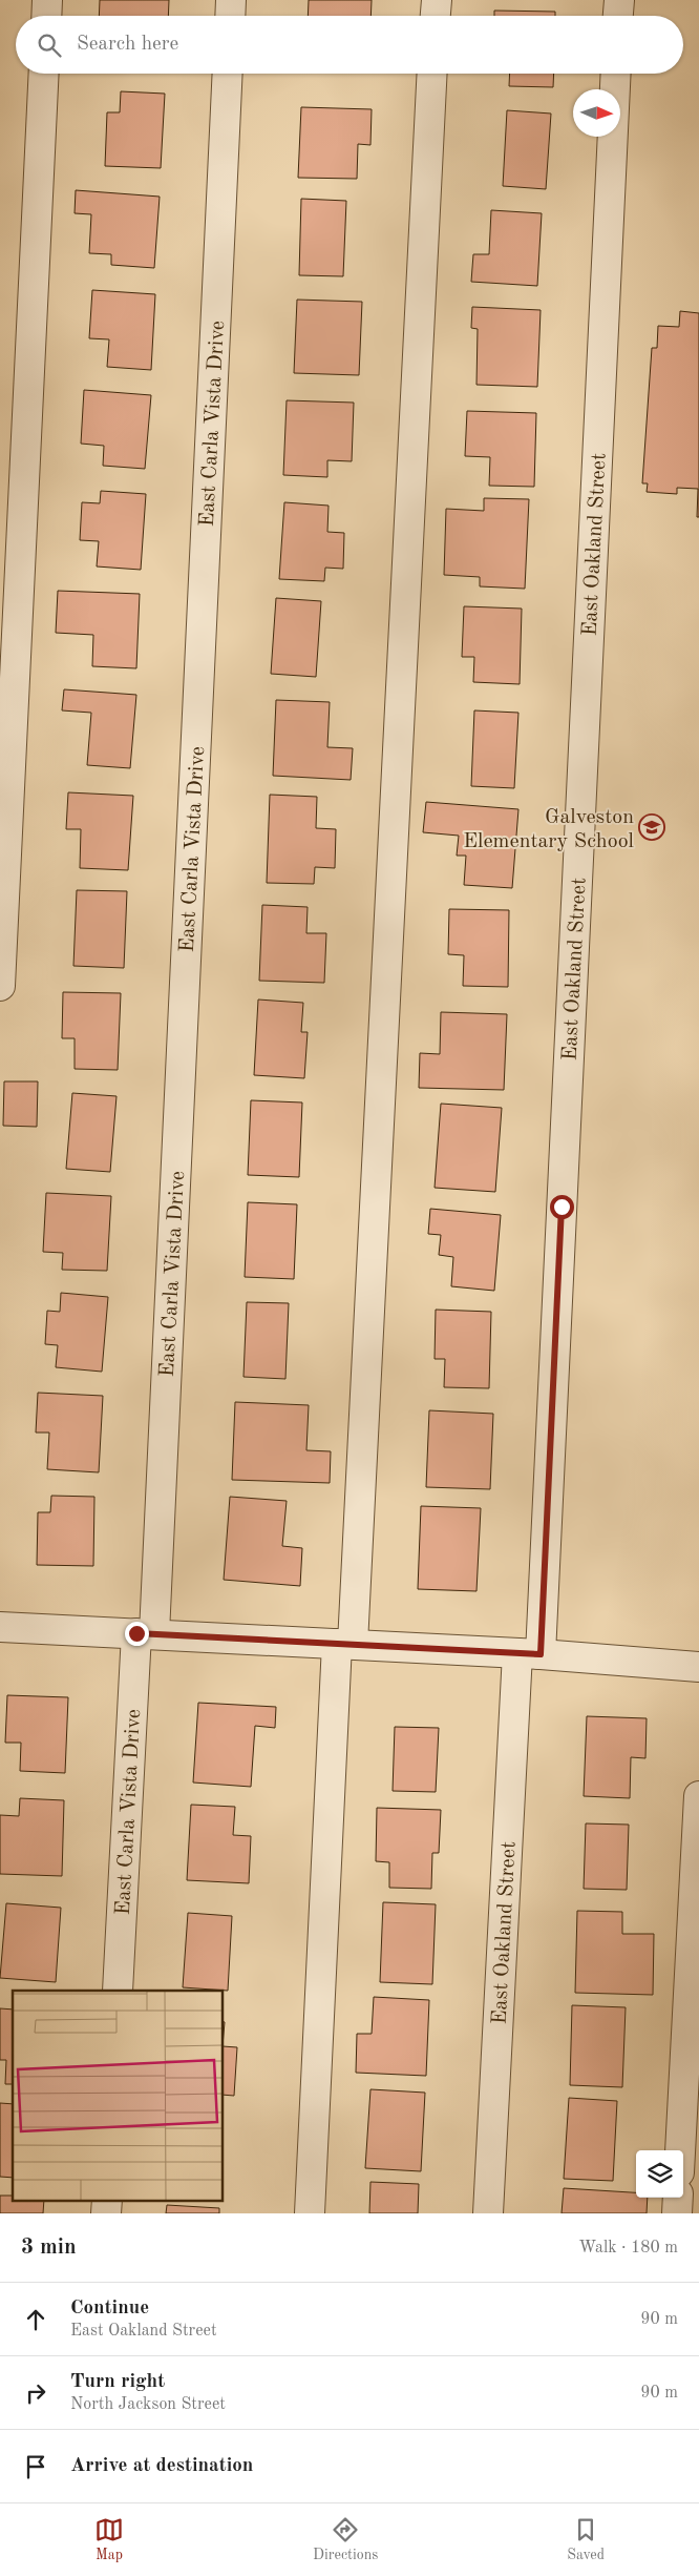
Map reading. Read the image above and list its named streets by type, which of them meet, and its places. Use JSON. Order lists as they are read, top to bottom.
{
  "streets": {
    "street": ["East Carla Vista Drive", "East Oakland Street"]
  },
  "places": {
    "school or university": ["Galveston Elementary School"]
  },
  "north": "right",
  "page": {
    "search": "Search here",
    "heading": ["3 min", "Walk · 180 m"],
    "list": [
      ["Continue", "East Oakland Street", "90 m"],
      ["Turn right", "North Jackson Street", "90 m"],
      "Arrive at destination"
    ],
    "nav": ["Map", "Directions", "Saved"]
  }
}
